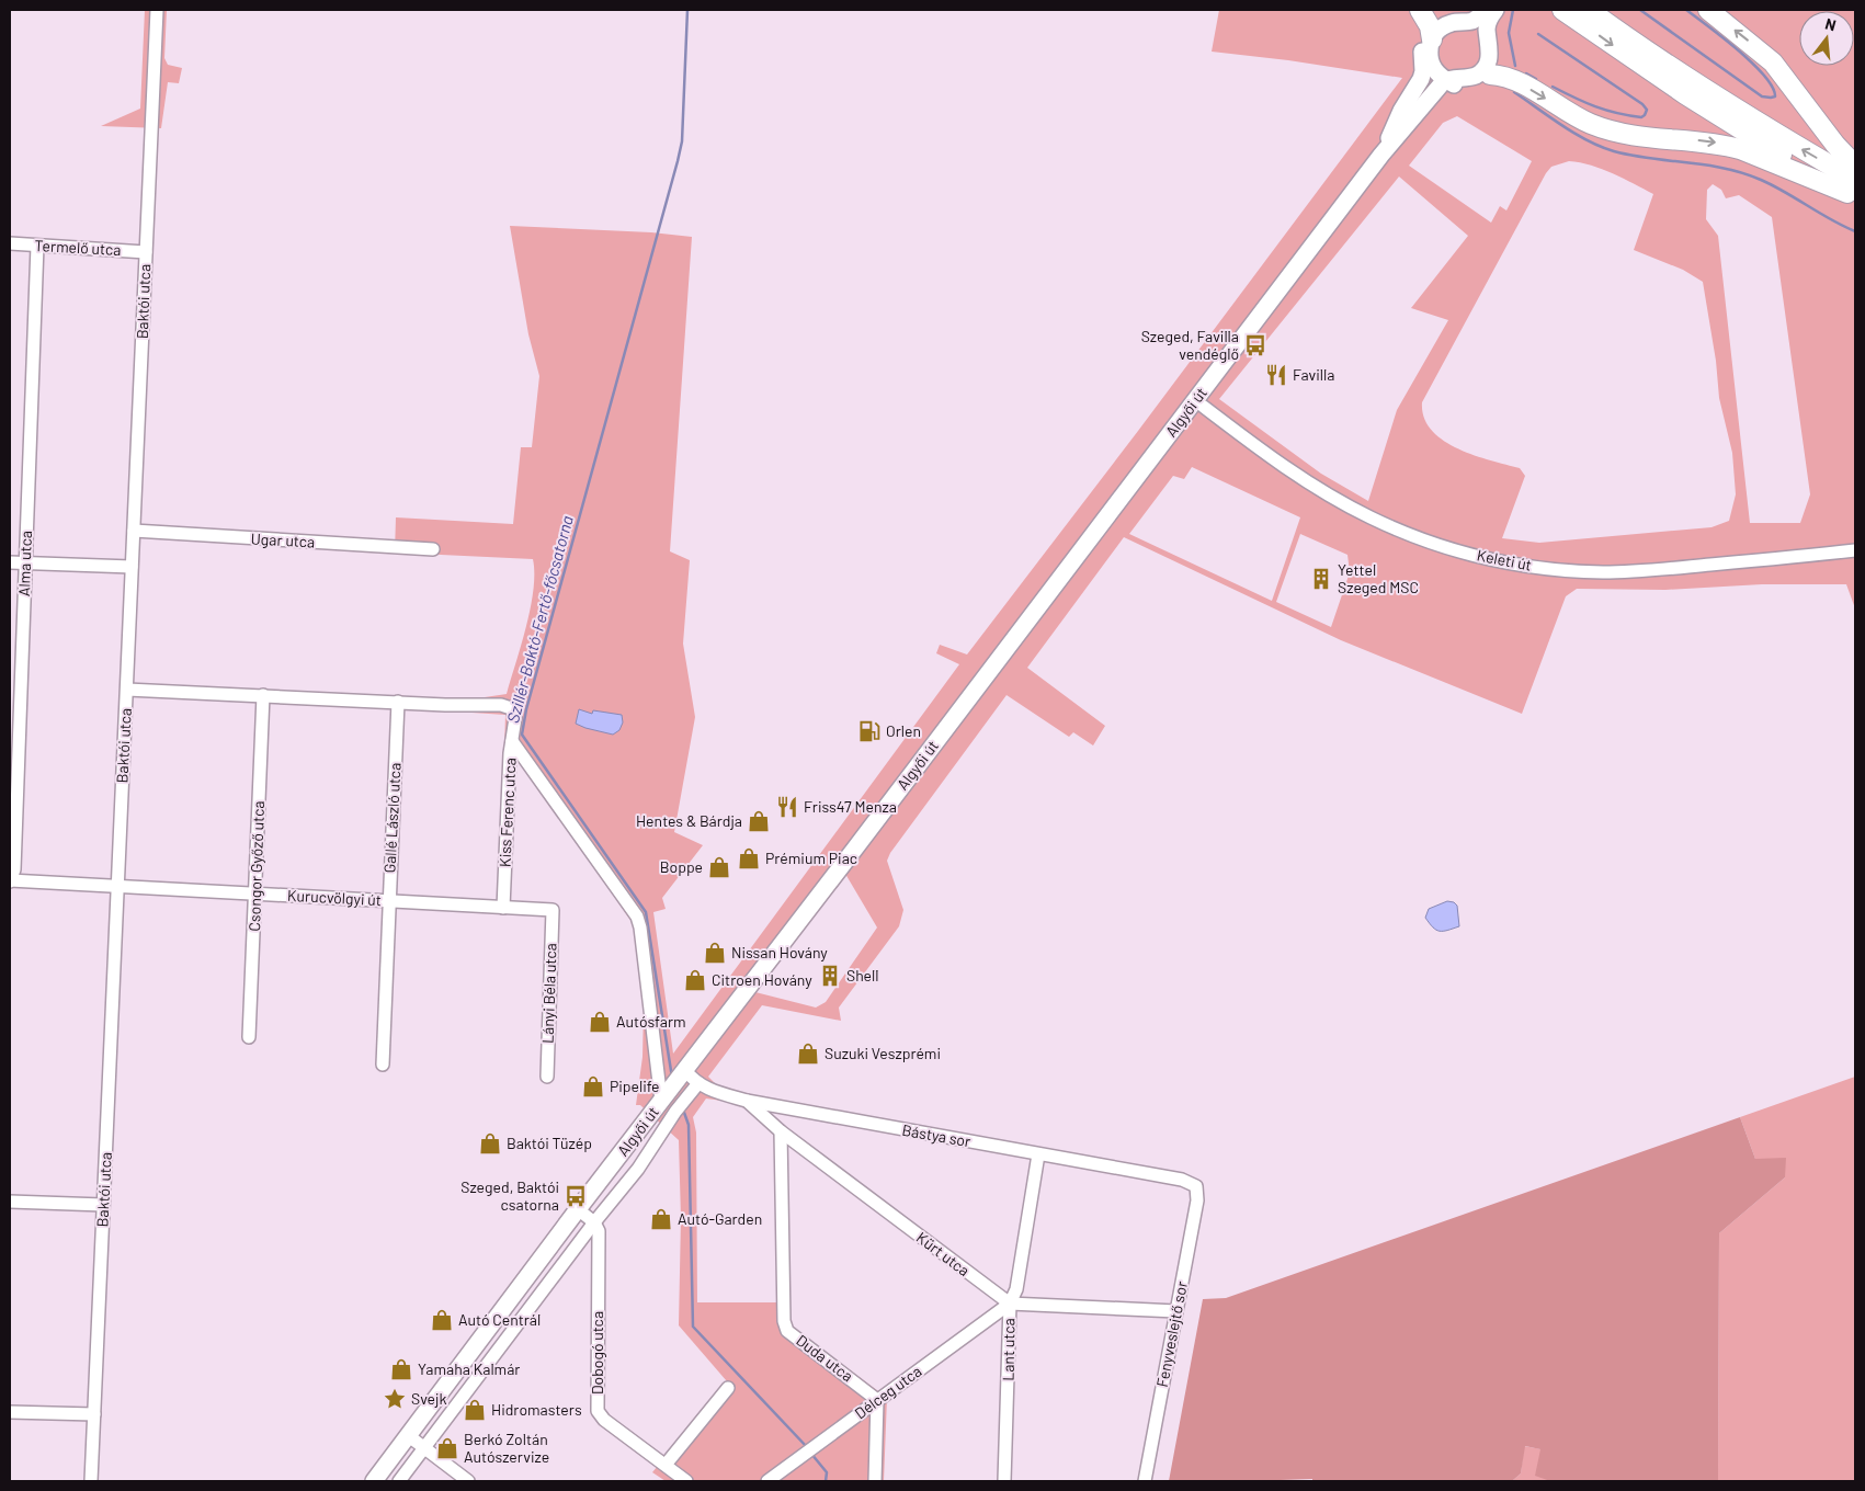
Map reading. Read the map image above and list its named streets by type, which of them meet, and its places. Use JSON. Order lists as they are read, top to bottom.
{
  "streets": {
    "main road": ["Algyői út"],
    "street": [
      "Termelő utca",
      "Baktói utca",
      "Ugar utca",
      "Keleti út",
      "Alma utca",
      "Kiss Ferenc utca",
      "Gallé László utca",
      "Csongor Győző utca",
      "Kurucvölgyi út",
      "Lányi Béla utca",
      "Bástya sor",
      "Kürt utca",
      "Fenyveslejtő sor",
      "Lant utca",
      "Dobogó utca",
      "Duda utca",
      "Délceg utca"
    ]
  },
  "crossings": [
    ["Termelő utca", "Baktói utca"],
    ["Termelő utca", "Alma utca"],
    ["Baktói utca", "Ugar utca"],
    ["Baktói utca", "Kurucvölgyi út"],
    ["Algyői út", "Keleti út"],
    ["Algyői út", "Bástya sor"],
    ["Algyői út", "Dobogó utca"],
    ["Alma utca", "Kurucvölgyi út"],
    ["Kiss Ferenc utca", "Gallé László utca"],
    ["Kiss Ferenc utca", "Kurucvölgyi út"],
    ["Gallé László utca", "Kurucvölgyi út"],
    ["Csongor Győző utca", "Kurucvölgyi út"],
    ["Kurucvölgyi út", "Lányi Béla utca"],
    ["Bástya sor", "Kürt utca"],
    ["Bástya sor", "Fenyveslejtő sor"],
    ["Bástya sor", "Lant utca"],
    ["Bástya sor", "Duda utca"],
    ["Kürt utca", "Lant utca"],
    ["Kürt utca", "Duda utca"],
    ["Kürt utca", "Délceg utca"],
    ["Lant utca", "Délceg utca"],
    ["Duda utca", "Délceg utca"]
  ],
  "water": ["Szillér-Baktó-Fertő-főcsatorna"],
  "places": {
    "bus stop": ["Szeged, Favilla vendéglő", "Szeged, Baktói csatorna"],
    "restaurant": ["Favilla", "Friss47 Menza"],
    "building": ["Yettel Szeged MSC", "Shell"],
    "fuel station": ["Orlen"],
    "shop": [
      "Hentes & Bárdja",
      "Prémium Piac",
      "Boppe",
      "Nissan Hovány",
      "Citroen Hovány",
      "Autósfarm",
      "Suzuki Veszprémi",
      "Pipelife",
      "Baktói Tüzép",
      "Autó-Garden",
      "Autó Centrál",
      "Yamaha Kalmár",
      "Hidromasters",
      "Berkó Zoltán Autószervize"
    ],
    "place": ["Svejk"]
  },
  "north": "top"
}
